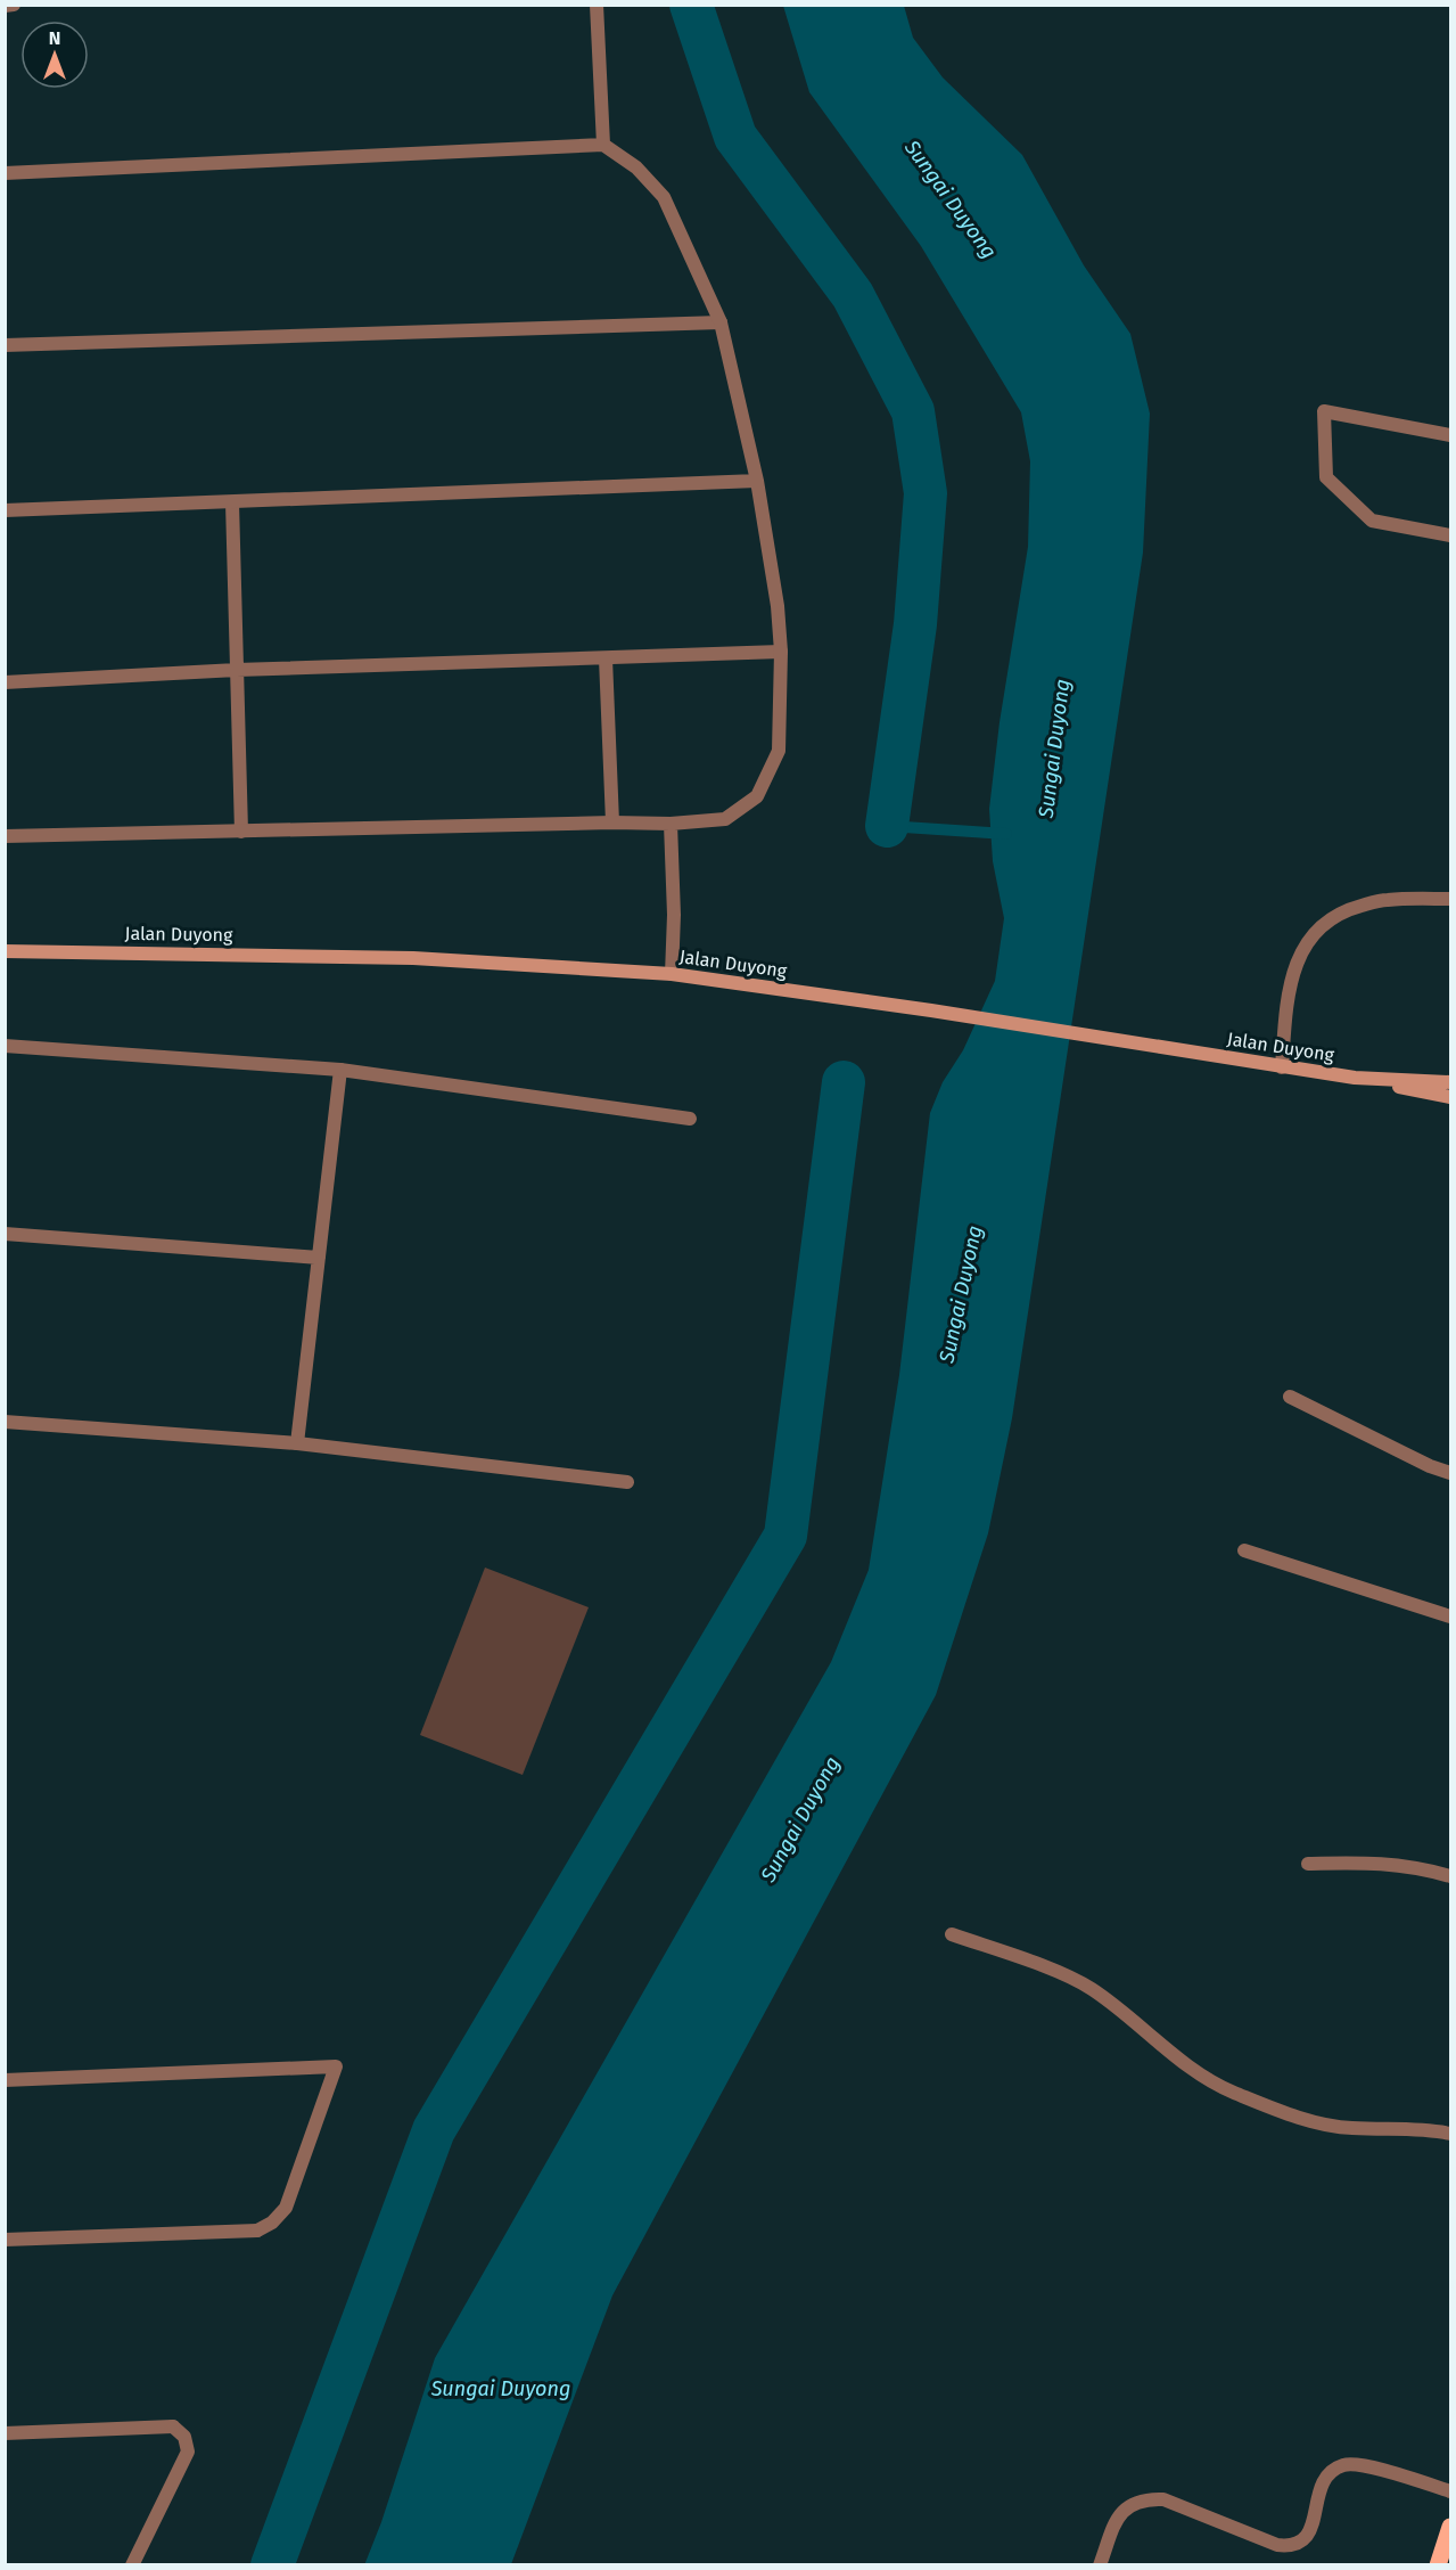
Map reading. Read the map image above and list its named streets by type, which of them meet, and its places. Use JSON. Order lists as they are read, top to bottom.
{
  "streets": {
    "main road": ["Jalan Duyong"]
  },
  "water": ["Sungai Duyong"],
  "north": "top"
}
